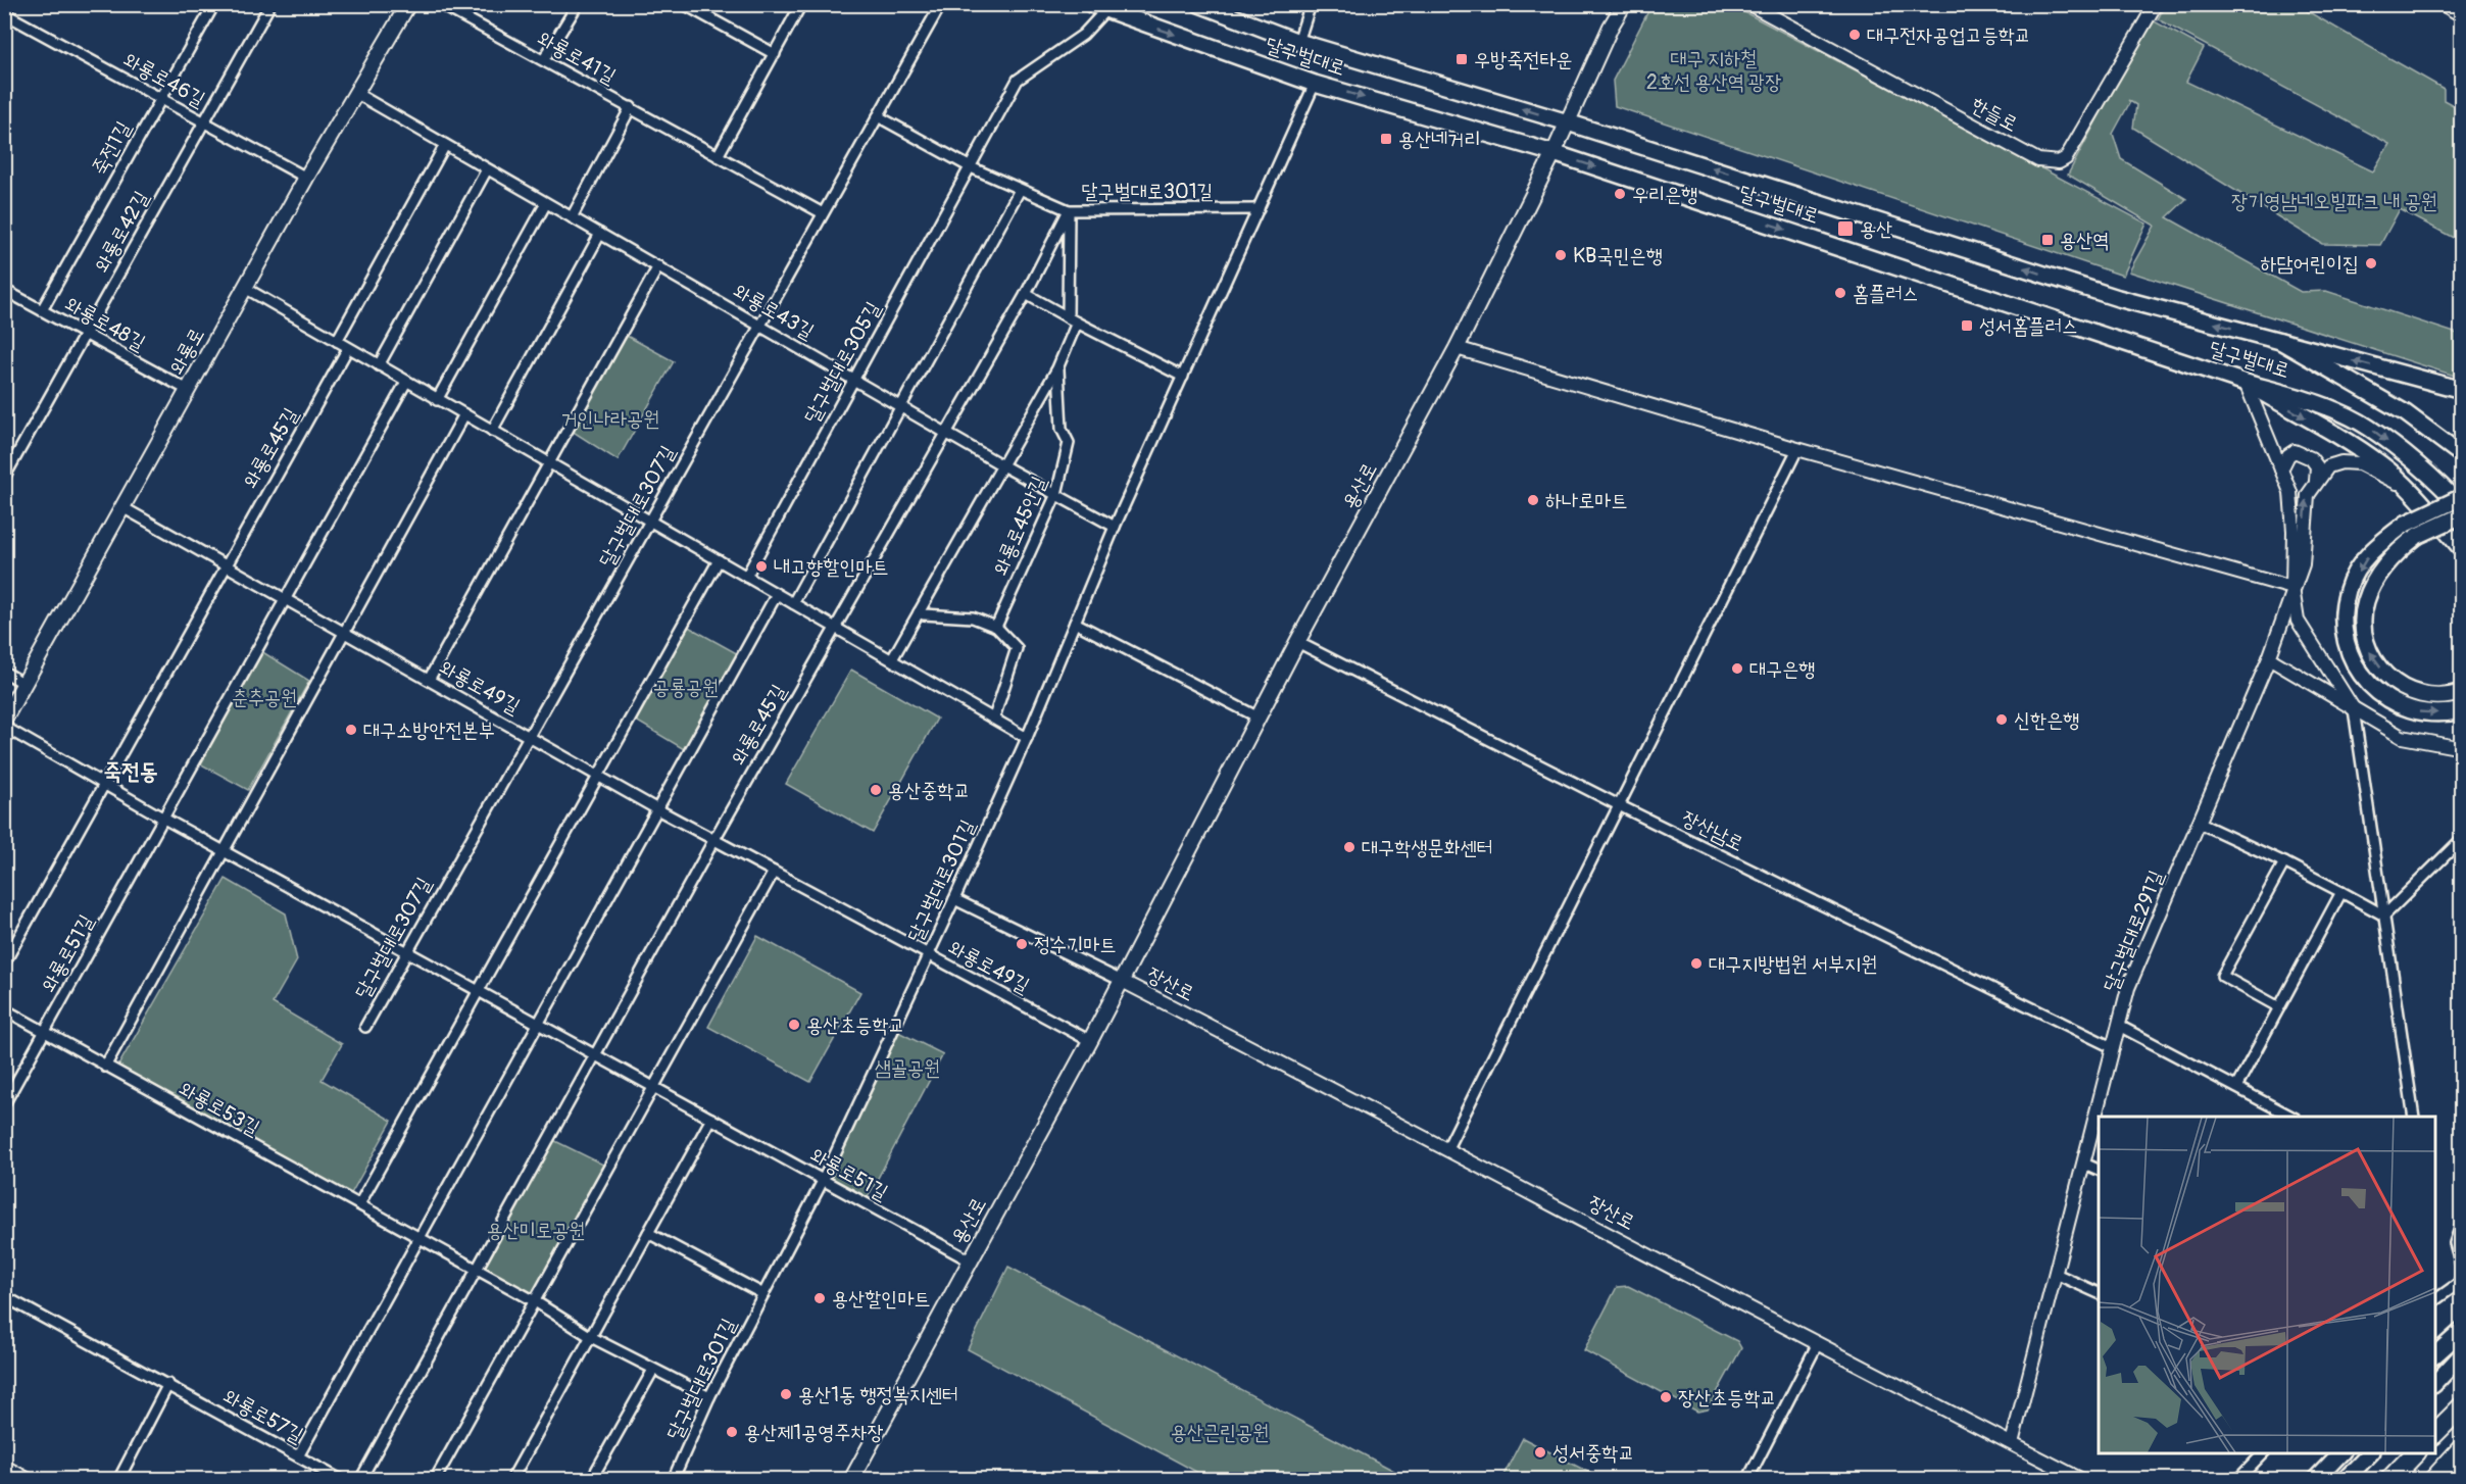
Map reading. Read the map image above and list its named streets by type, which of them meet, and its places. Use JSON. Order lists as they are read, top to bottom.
{
  "streets": {
    "main road": ["달구벌대로", "와룡로", "용산로"],
    "street": [
      "와룡로41길",
      "와룡로46길",
      "한들로",
      "죽전1길",
      "달구벌대로301길",
      "와룡로42길",
      "와룡로43길",
      "와룡로48길",
      "달구벌대로305길",
      "와룡로45길",
      "달구벌대로307길",
      "와룡로45안길",
      "와룡로49길",
      "장산남로",
      "달구벌대로291길",
      "와룡로51길",
      "장산로",
      "와룡로53길",
      "와룡로57길"
    ]
  },
  "crossings": [
    ["달구벌대로", "달구벌대로301길"],
    ["달구벌대로", "달구벌대로305길"],
    ["달구벌대로", "용산로"],
    ["와룡로41길", "와룡로43길"],
    ["와룡로41길", "달구벌대로307길"],
    ["와룡로46길", "죽전1길"],
    ["와룡로46길", "와룡로42길"],
    ["와룡로46길", "와룡로"],
    ["죽전1길", "와룡로48길"],
    ["달구벌대로301길", "와룡로43길"],
    ["달구벌대로301길", "달구벌대로305길"],
    ["달구벌대로301길", "와룡로49길"],
    ["달구벌대로301길", "와룡로51길"],
    ["달구벌대로301길", "와룡로53길"],
    ["와룡로42길", "와룡로48길"],
    ["와룡로43길", "와룡로"],
    ["와룡로43길", "달구벌대로305길"],
    ["와룡로43길", "달구벌대로307길"],
    ["와룡로43길", "와룡로45안길"],
    ["와룡로48길", "와룡로"],
    ["와룡로", "와룡로49길"],
    ["와룡로45길", "와룡로49길"],
    ["용산로", "와룡로49길"],
    ["용산로", "장산남로"],
    ["용산로", "와룡로51길"],
    ["용산로", "장산로"],
    ["달구벌대로307길", "와룡로49길"],
    ["달구벌대로307길", "와룡로51길"],
    ["장산남로", "달구벌대로291길"],
    ["달구벌대로291길", "장산로"],
    ["와룡로51길", "와룡로53길"]
  ],
  "districts": ["죽전동"],
  "parks": [
    "대구 지하철 2호선 용산역 광장",
    "장기영남네오빌파크 내 공원",
    "거인나라공원",
    "공룡공원",
    "춘추공원",
    "샘골공원",
    "용산미로공원",
    "용산근린공원"
  ],
  "places": {
    "other": [
      "대구전자공업고등학교",
      "우리은행",
      "KB국민은행",
      "하담어린이집",
      "홈플러스",
      "하나로마트",
      "내고향할인마트",
      "대구은행",
      "신한은행",
      "대구소방안전본부",
      "용산중학교",
      "대구학생문화센터",
      "정수기마트",
      "대구지방법원 서부지원",
      "용산초등학교",
      "용산할인마트",
      "용산1동 행정복지센터",
      "장산초등학교",
      "용산제1공영주차장",
      "성서중학교"
    ],
    "transit": [
      "우방죽전타운",
      "용산네거리",
      "용산",
      "용산역",
      "성서홈플러스"
    ]
  }
}
